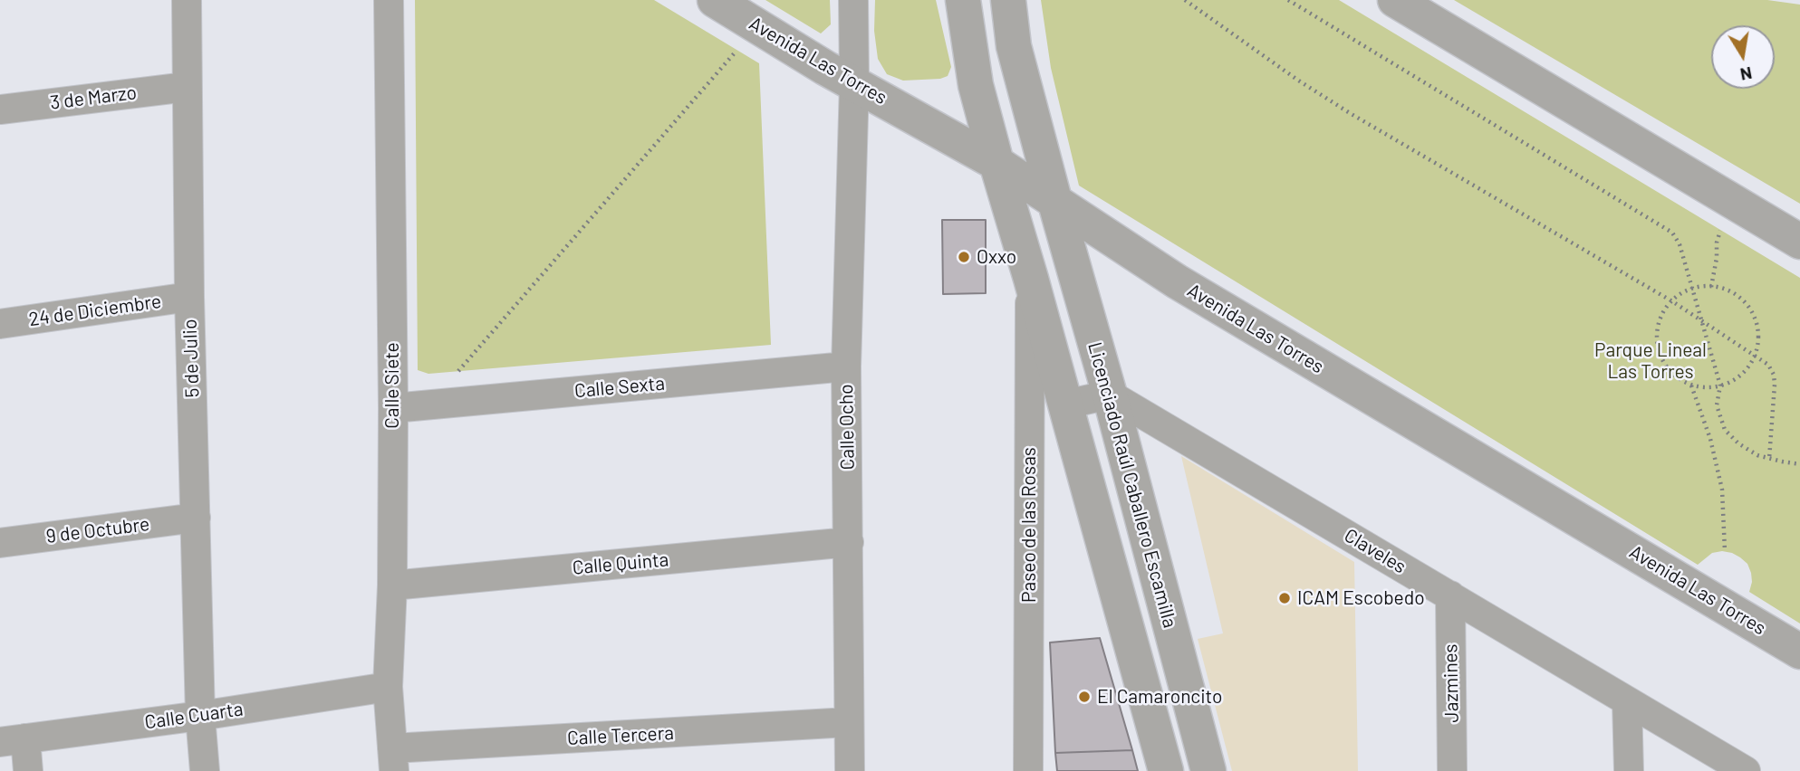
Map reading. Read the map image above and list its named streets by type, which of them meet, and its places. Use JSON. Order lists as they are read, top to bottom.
{
  "streets": {
    "street": [
      "Avenida Las Torres",
      "3 de Marzo",
      "24 de Diciembre",
      "5 de Julio",
      "Calle Siete",
      "Calle Sexta",
      "Calle Ocho",
      "Licenciado Raúl Caballero Escamilla",
      "Paseo de las Rosas",
      "9 de Octubre",
      "Claveles",
      "Calle Quinta",
      "Jazmines",
      "Calle Cuarta",
      "Calle Tercera"
    ]
  },
  "crossings": [
    ["Avenida Las Torres", "Calle Ocho"],
    ["Avenida Las Torres", "Licenciado Raúl Caballero Escamilla"],
    ["3 de Marzo", "5 de Julio"],
    ["24 de Diciembre", "5 de Julio"],
    ["5 de Julio", "9 de Octubre"],
    ["5 de Julio", "Calle Cuarta"],
    ["Calle Siete", "Calle Sexta"],
    ["Calle Siete", "Calle Quinta"],
    ["Calle Siete", "Calle Cuarta"],
    ["Calle Siete", "Calle Tercera"],
    ["Calle Sexta", "Calle Ocho"],
    ["Calle Ocho", "Calle Quinta"],
    ["Calle Ocho", "Calle Tercera"],
    ["Licenciado Raúl Caballero Escamilla", "Claveles"],
    ["Claveles", "Jazmines"]
  ],
  "parks": ["Parque Lineal Las Torres"],
  "places": ["Oxxo", "ICAM Escobedo", "El Camaroncito"],
  "north": "bottom"
}
